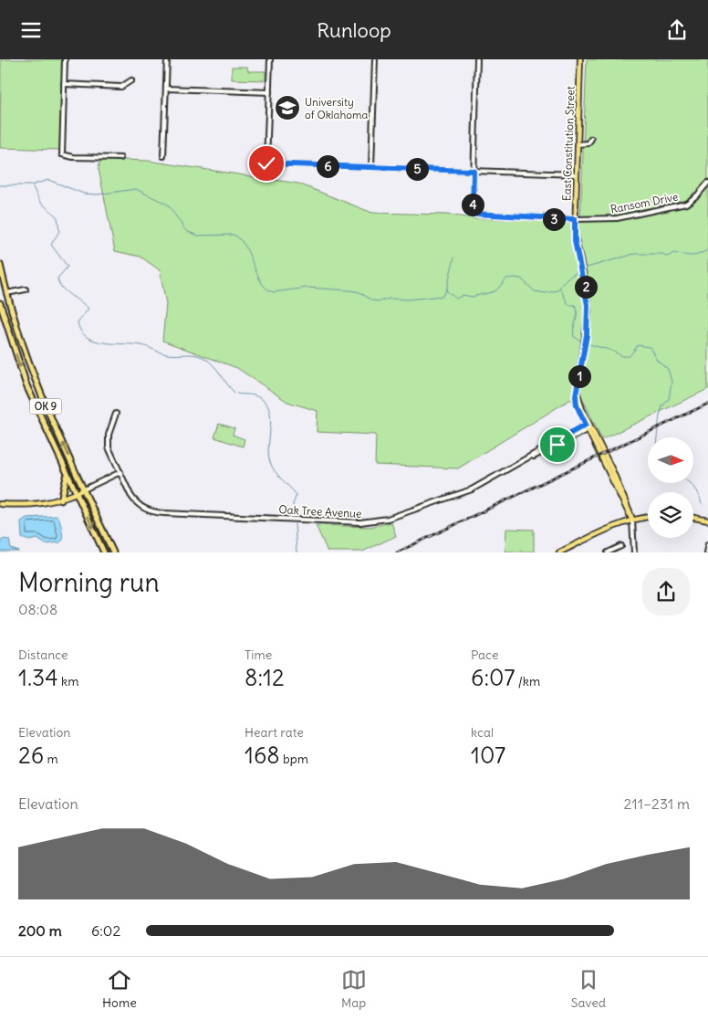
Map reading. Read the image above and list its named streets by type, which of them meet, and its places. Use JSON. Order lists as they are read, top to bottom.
{
  "streets": {
    "highway": ["OK 9"],
    "main road": ["East Constitution Street"],
    "street": ["Ransom Drive", "Oak Tree Avenue"]
  },
  "crossings": [
    ["East Constitution Street", "Ransom Drive"],
    ["East Constitution Street", "Oak Tree Avenue"]
  ],
  "places": {
    "school or university": ["University of Oklahoma"]
  },
  "north": "right",
  "page": {
    "header": "Runloop",
    "pins": [
      "6",
      "5",
      "4",
      "3",
      "2",
      "1"
    ],
    "heading": ["Morning run", "08:08"],
    "stats": [
      ["Distance", "1.34 km"],
      ["Time", "8:12"],
      ["Pace", "6:07 /km"],
      ["Elevation", "26 m"],
      ["Heart rate", "168 bpm"],
      ["kcal", "107"]
    ],
    "chart": ["Elevation", "211–231 m"],
    "list": [
      {
        "name": "200 m",
        "note": "6:02"
      }
    ],
    "tabs": ["Home", "Map", "Saved"]
  }
}
